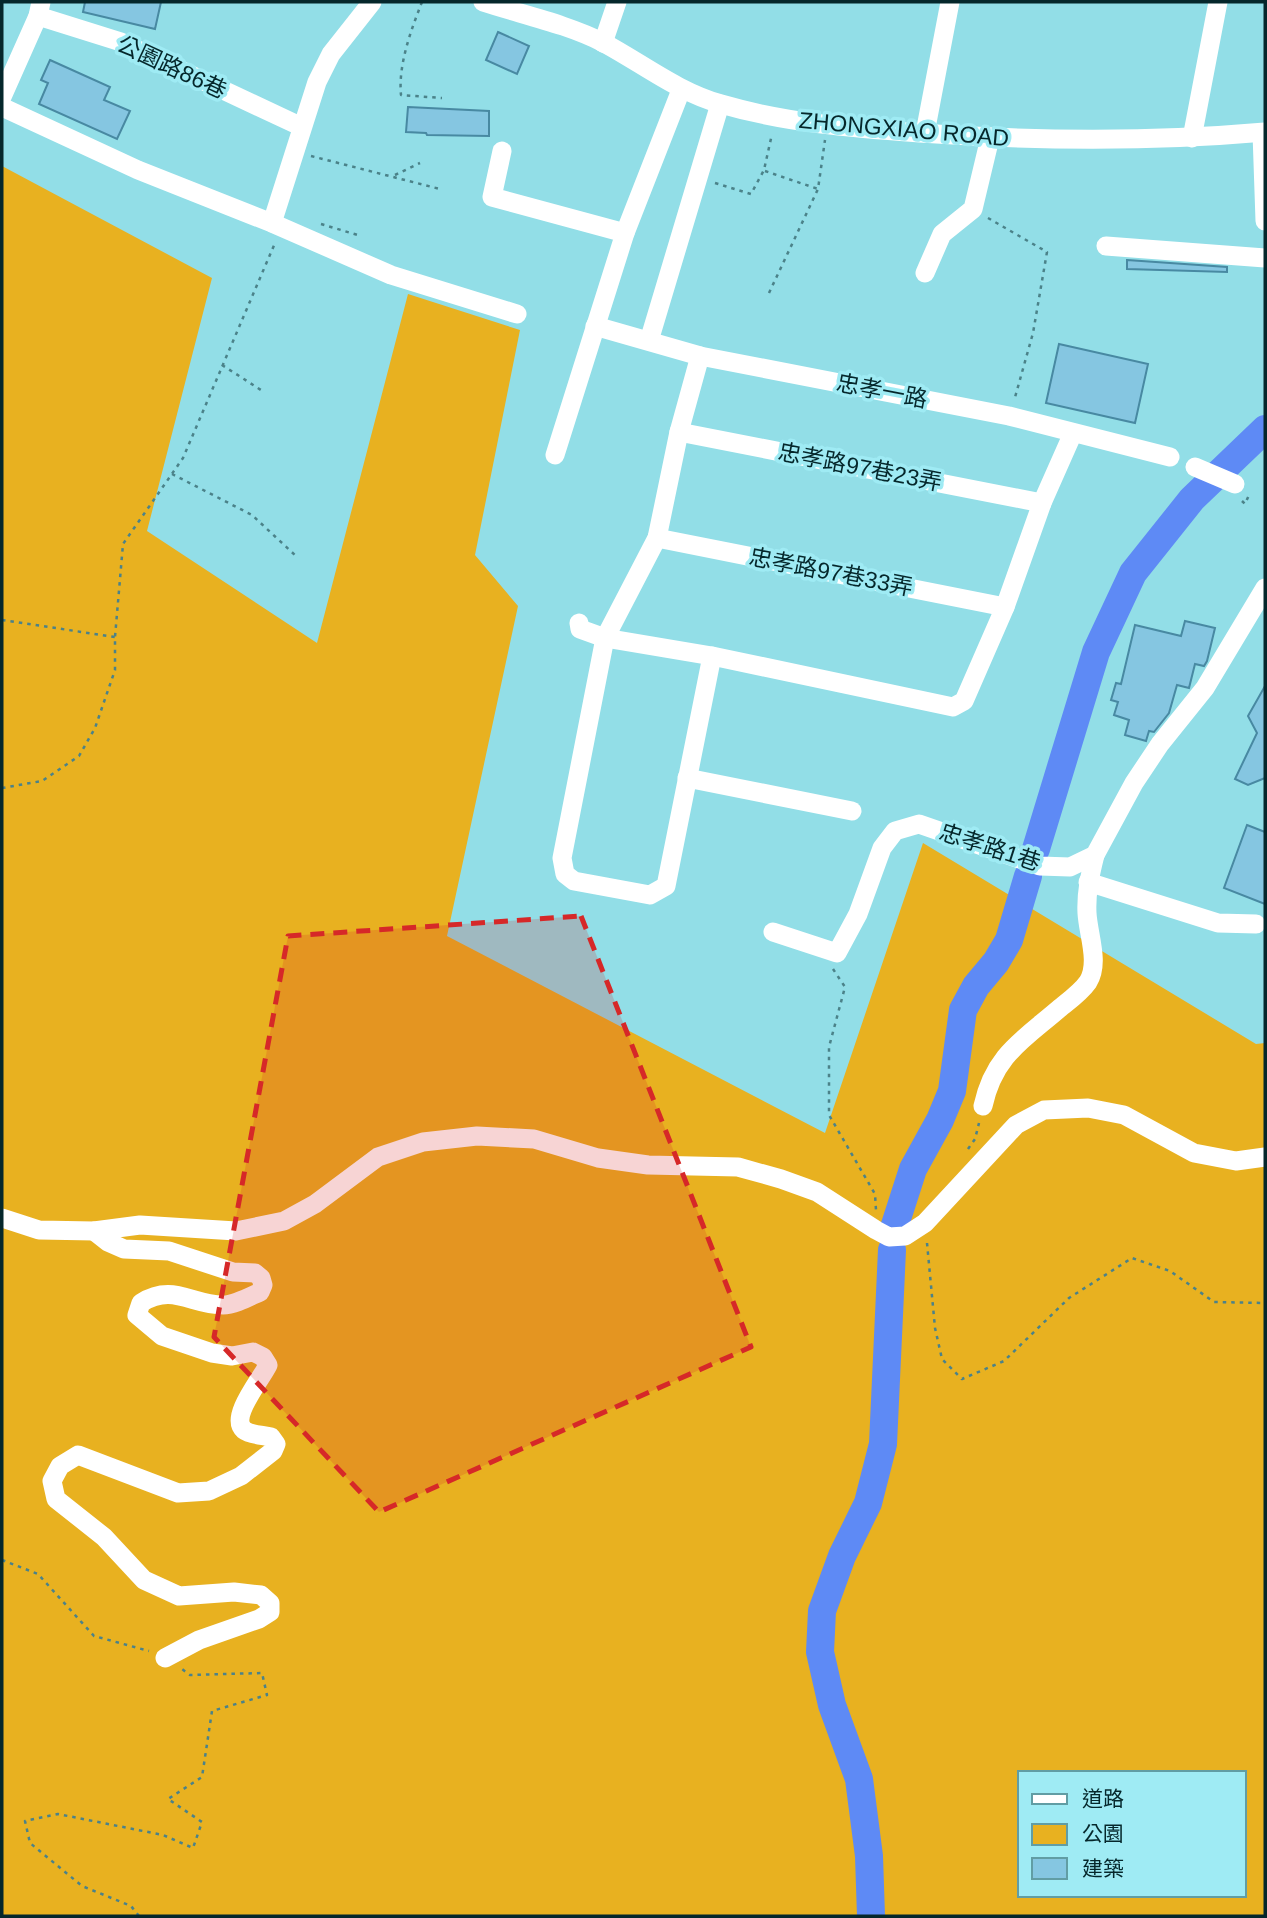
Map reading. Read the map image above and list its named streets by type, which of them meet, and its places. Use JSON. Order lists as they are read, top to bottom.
{
  "streets": {
    "street": [
      "公園路86巷",
      "ZHONGXIAO ROAD",
      "忠孝一路",
      "忠孝路97巷23弄",
      "忠孝路97巷33弄",
      "忠孝路1巷"
    ]
  },
  "legend": ["道路", "公園", "建築"]
}
